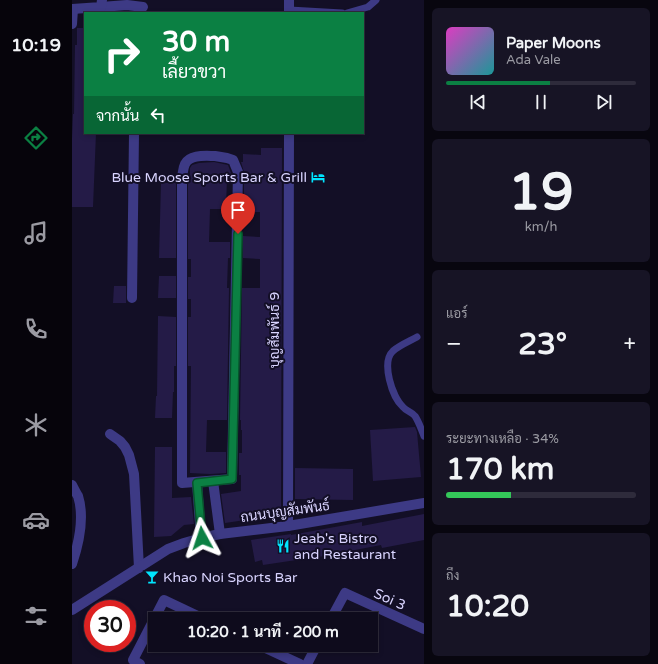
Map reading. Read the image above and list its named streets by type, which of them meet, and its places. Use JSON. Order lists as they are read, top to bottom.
{
  "streets": {
    "street": ["บุญสัมพันธ์ 9", "ถนนบุญสัมพันธ์", "Soi 3"]
  },
  "crossings": [
    ["บุญสัมพันธ์ 9", "ถนนบุญสัมพันธ์"]
  ],
  "places": {
    "hotel": ["Blue Moose Sports Bar & Grill"],
    "restaurant": ["Jeab's Bistro and Restaurant"],
    "bar": ["Khao Noi Sports Bar"]
  },
  "page": {
    "tabs": "10:19",
    "turn": ["30 m", "เลี้ยวขวา"],
    "song": ["Paper Moons", "Ada Vale"],
    "then": "จากนั้น",
    "tile": [
      ["19", "km/h"],
      "แอร์",
      ["ระยะทางเหลือ · 34%", "170 km"],
      ["ถึง", "10:20"]
    ],
    "heat": ["−", "23°", "+"],
    "limit": "30",
    "trip": "10:20 · 1 นาที · 200 m"
  }
}
